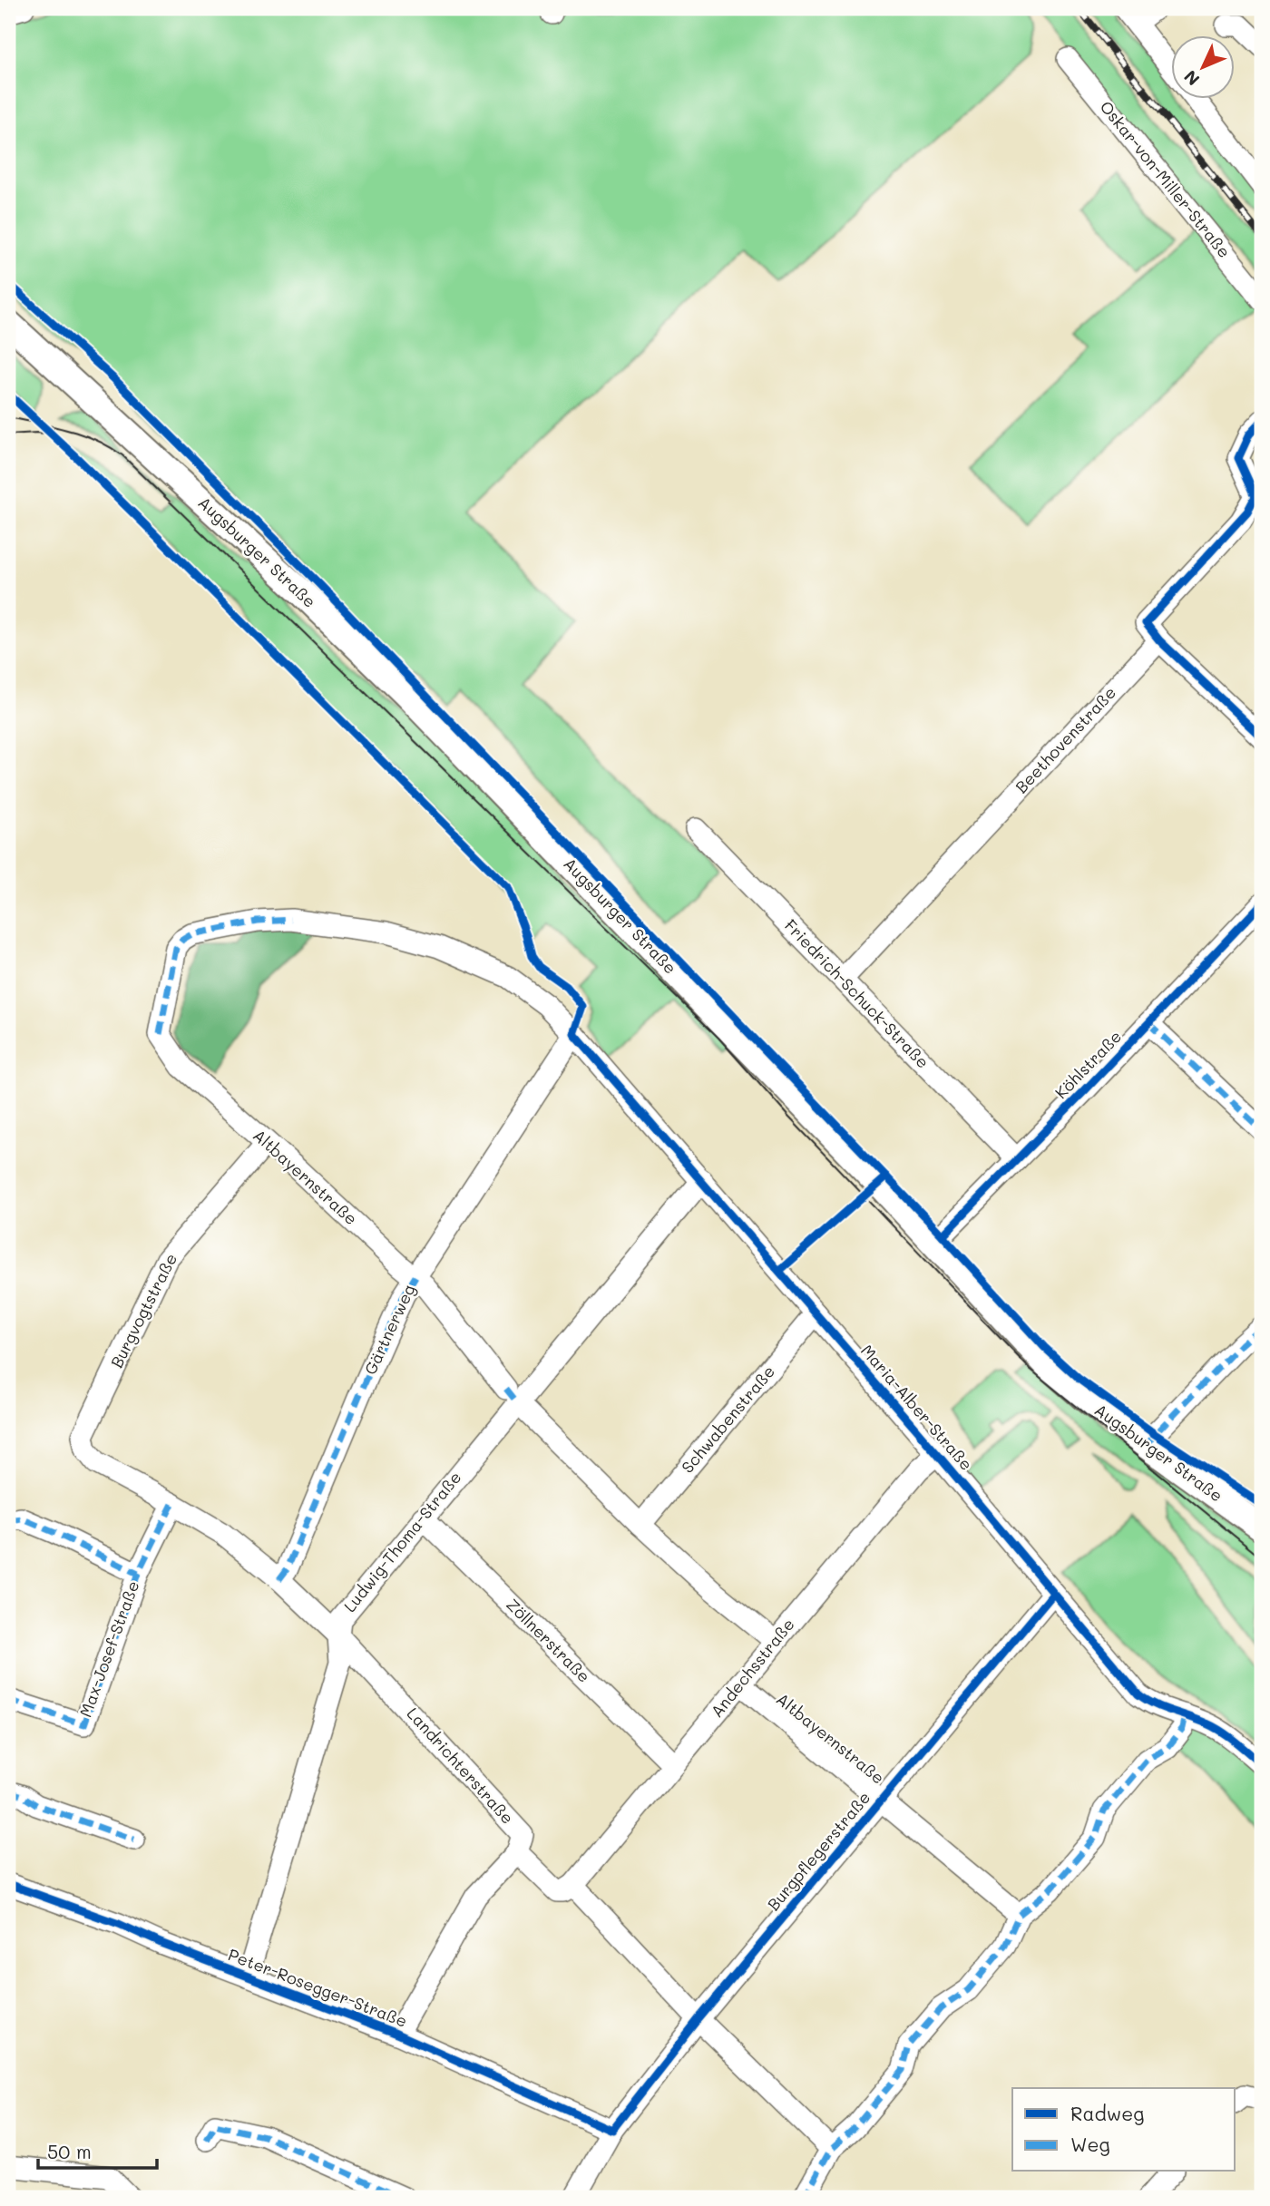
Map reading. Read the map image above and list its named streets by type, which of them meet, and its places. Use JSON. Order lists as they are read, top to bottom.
{
  "streets": {
    "main road": ["Augsburger Straße"],
    "street": [
      "Oskar-von-Miller-Straße",
      "Beethovenstraße",
      "Friedrich-Schuck-Straße",
      "Köhlstraße",
      "Altbayernstraße",
      "Burgvogtstraße",
      "Gärtnerweg",
      "Maria-Alber-Straße",
      "Schwabenstraße",
      "Ludwig-Thoma-Straße",
      "Zöllnerstraße",
      "Max-Josef-Straße",
      "Andechsstraße",
      "Landrichterstraße",
      "Burgpflegerstraße",
      "Peter-Rosegger-Straße"
    ]
  },
  "crossings": [
    ["Augsburger Straße", "Köhlstraße"],
    ["Beethovenstraße", "Friedrich-Schuck-Straße"],
    ["Friedrich-Schuck-Straße", "Köhlstraße"],
    ["Altbayernstraße", "Burgvogtstraße"],
    ["Altbayernstraße", "Gärtnerweg"],
    ["Altbayernstraße", "Maria-Alber-Straße"],
    ["Altbayernstraße", "Schwabenstraße"],
    ["Altbayernstraße", "Ludwig-Thoma-Straße"],
    ["Altbayernstraße", "Andechsstraße"],
    ["Altbayernstraße", "Burgpflegerstraße"],
    ["Burgvogtstraße", "Landrichterstraße"],
    ["Gärtnerweg", "Maria-Alber-Straße"],
    ["Gärtnerweg", "Landrichterstraße"],
    ["Maria-Alber-Straße", "Schwabenstraße"],
    ["Maria-Alber-Straße", "Ludwig-Thoma-Straße"],
    ["Maria-Alber-Straße", "Andechsstraße"],
    ["Maria-Alber-Straße", "Burgpflegerstraße"],
    ["Ludwig-Thoma-Straße", "Zöllnerstraße"],
    ["Ludwig-Thoma-Straße", "Landrichterstraße"],
    ["Ludwig-Thoma-Straße", "Peter-Rosegger-Straße"],
    ["Zöllnerstraße", "Andechsstraße"],
    ["Max-Josef-Straße", "Landrichterstraße"],
    ["Burgpflegerstraße", "Peter-Rosegger-Straße"]
  ],
  "legend": ["Radweg", "Weg"],
  "scale_bar": "50 m",
  "north": "bottom left"
}
